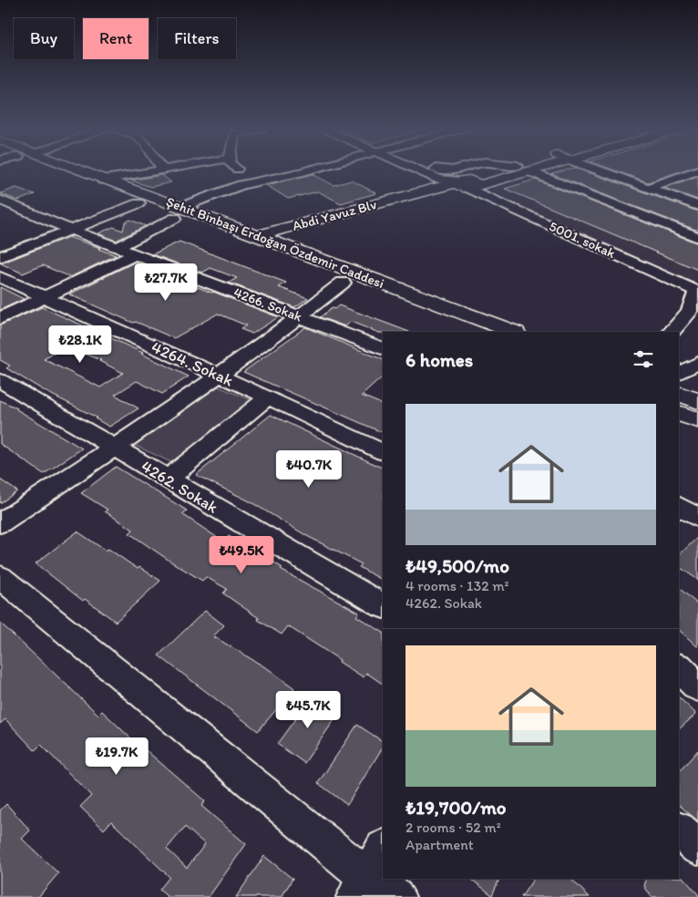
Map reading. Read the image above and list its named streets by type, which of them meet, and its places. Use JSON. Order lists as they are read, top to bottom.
{
  "streets": {
    "main road": ["Abdi Yavuz Blv", "Şehit Binbaşı Erdoğan Özdemir Caddesi"],
    "street": [
      "5001. sokak",
      "4266. Sokak",
      "4264. Sokak",
      "4262. Sokak"
    ]
  },
  "crossings": [
    ["Abdi Yavuz Blv", "5001. sokak"],
    ["Abdi Yavuz Blv", "Şehit Binbaşı Erdoğan Özdemir Caddesi"]
  ],
  "page": {
    "chip": ["Buy", "Rent", "Filters"],
    "price": [
      "₺27.7K",
      "₺28.1K",
      "₺40.7K",
      "₺49.5K",
      "₺45.7K",
      "₺19.7K"
    ],
    "heading": "6 homes",
    "list": [
      {
        "name": "₺49,500/mo",
        "note": "4 rooms · 132 m² · 4262. Sokak"
      },
      {
        "name": "₺19,700/mo",
        "note": "2 rooms · 52 m² · Apartment"
      }
    ]
  }
}
